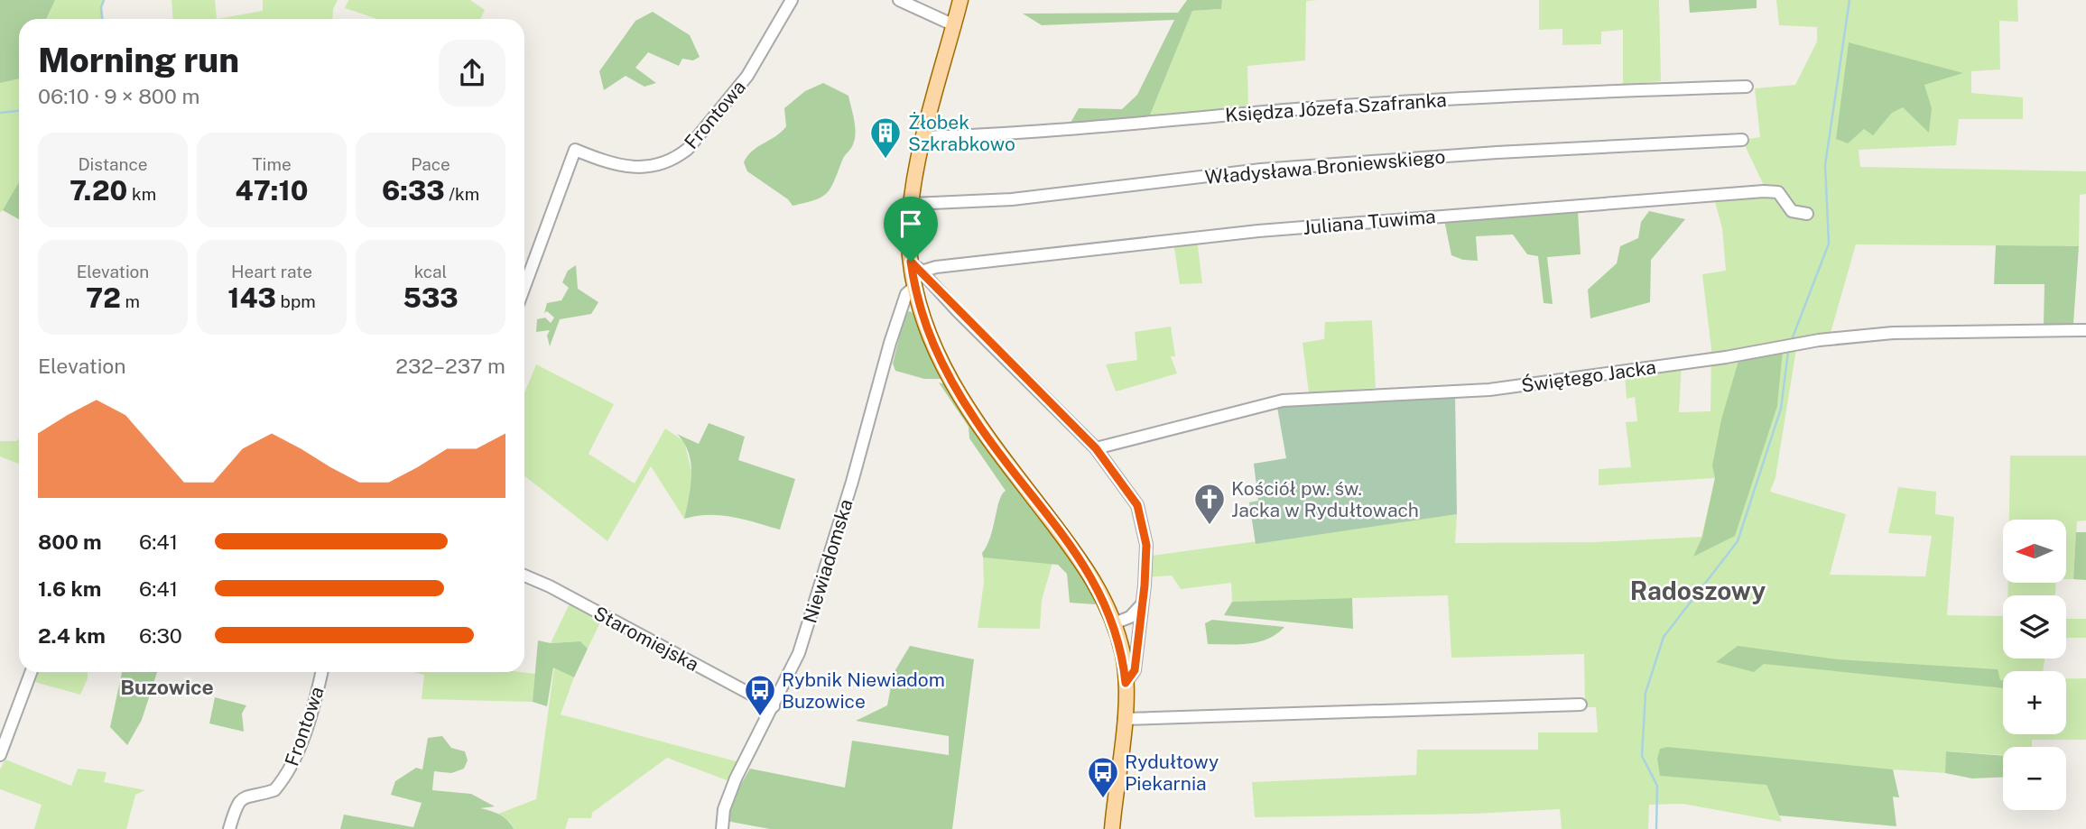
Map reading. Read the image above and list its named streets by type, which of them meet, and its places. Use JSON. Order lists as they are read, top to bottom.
{
  "streets": {
    "street": [
      "Księdza Józefa Szafranka",
      "Frontowa",
      "Władysława Broniewskiego",
      "Juliana Tuwima",
      "Świętego Jacka",
      "Niewiadomska",
      "Staromiejska"
    ]
  },
  "crossings": [
    ["Niewiadomska", "Staromiejska"]
  ],
  "districts": ["Radoszowy", "Buzowice"],
  "places": {
    "building": ["Żłobek Szkrabkowo"],
    "church": ["Kościół pw. św. Jacka w Rydułtowach"],
    "bus stop": ["Rybnik Niewiadom Buzowice", "Rydułtowy Piekarnia"]
  },
  "north": "left",
  "page": {
    "heading": ["Morning run", "06:10 · 9 × 800 m"],
    "stats": [
      ["Distance", "7.20 km"],
      ["Time", "47:10"],
      ["Pace", "6:33 /km"],
      ["Elevation", "72 m"],
      ["Heart rate", "143 bpm"],
      ["kcal", "533"]
    ],
    "chart": ["Elevation", "232–237 m"],
    "list": [
      {
        "name": "800 m",
        "note": "6:41"
      },
      {
        "name": "1.6 km",
        "note": "6:41"
      },
      {
        "name": "2.4 km",
        "note": "6:30"
      }
    ],
    "map_buttons": ["+", "−"]
  }
}
